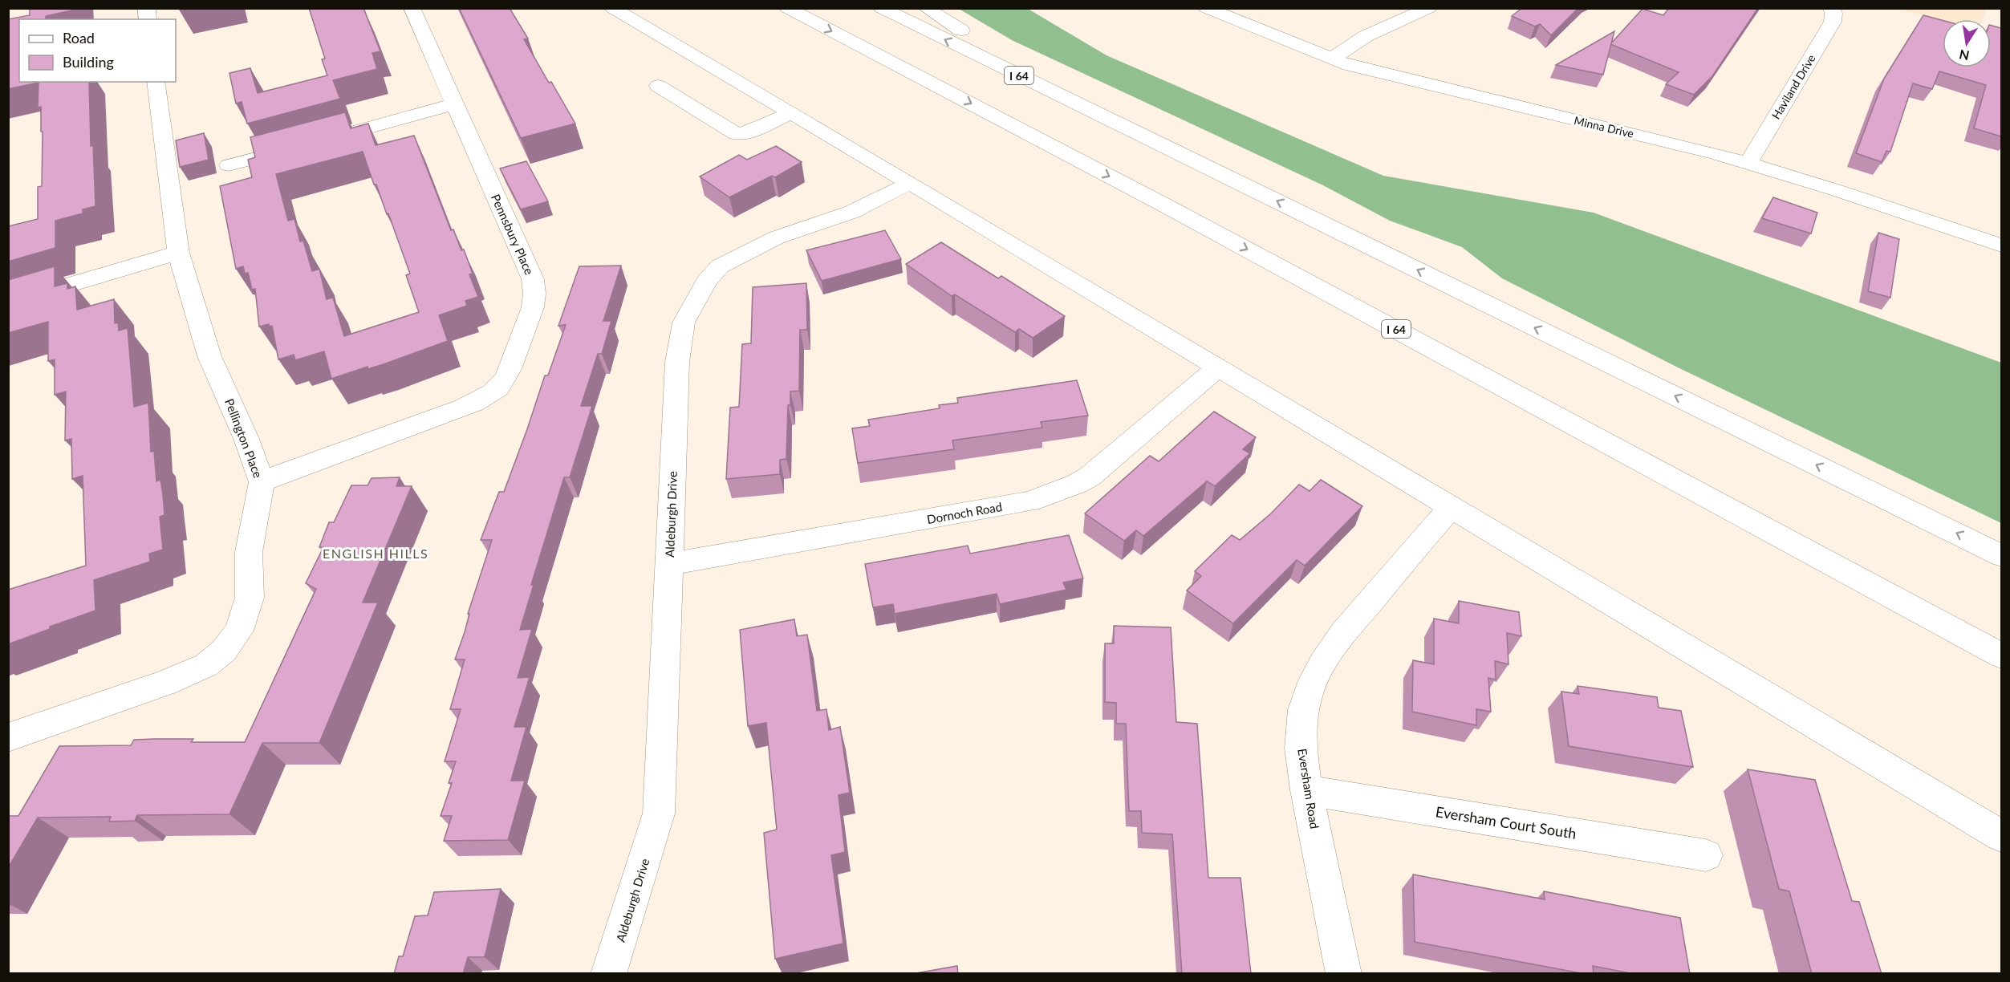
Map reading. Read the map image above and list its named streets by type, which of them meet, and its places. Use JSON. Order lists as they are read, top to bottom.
{
  "streets": {
    "main road": [
      "I 64",
      "Haviland Drive",
      "Minna Drive",
      "Pennsbury Place",
      "Pellington Place",
      "Dornoch Road",
      "Aldeburgh Drive",
      "Eversham Road",
      "Eversham Court South"
    ]
  },
  "crossings": [
    ["Haviland Drive", "Minna Drive"],
    ["Pennsbury Place", "Pellington Place"],
    ["Dornoch Road", "Aldeburgh Drive"],
    ["Eversham Road", "Eversham Court South"]
  ],
  "districts": ["ENGLISH HILLS"],
  "legend": ["Road", "Building"],
  "north": "bottom"
}
